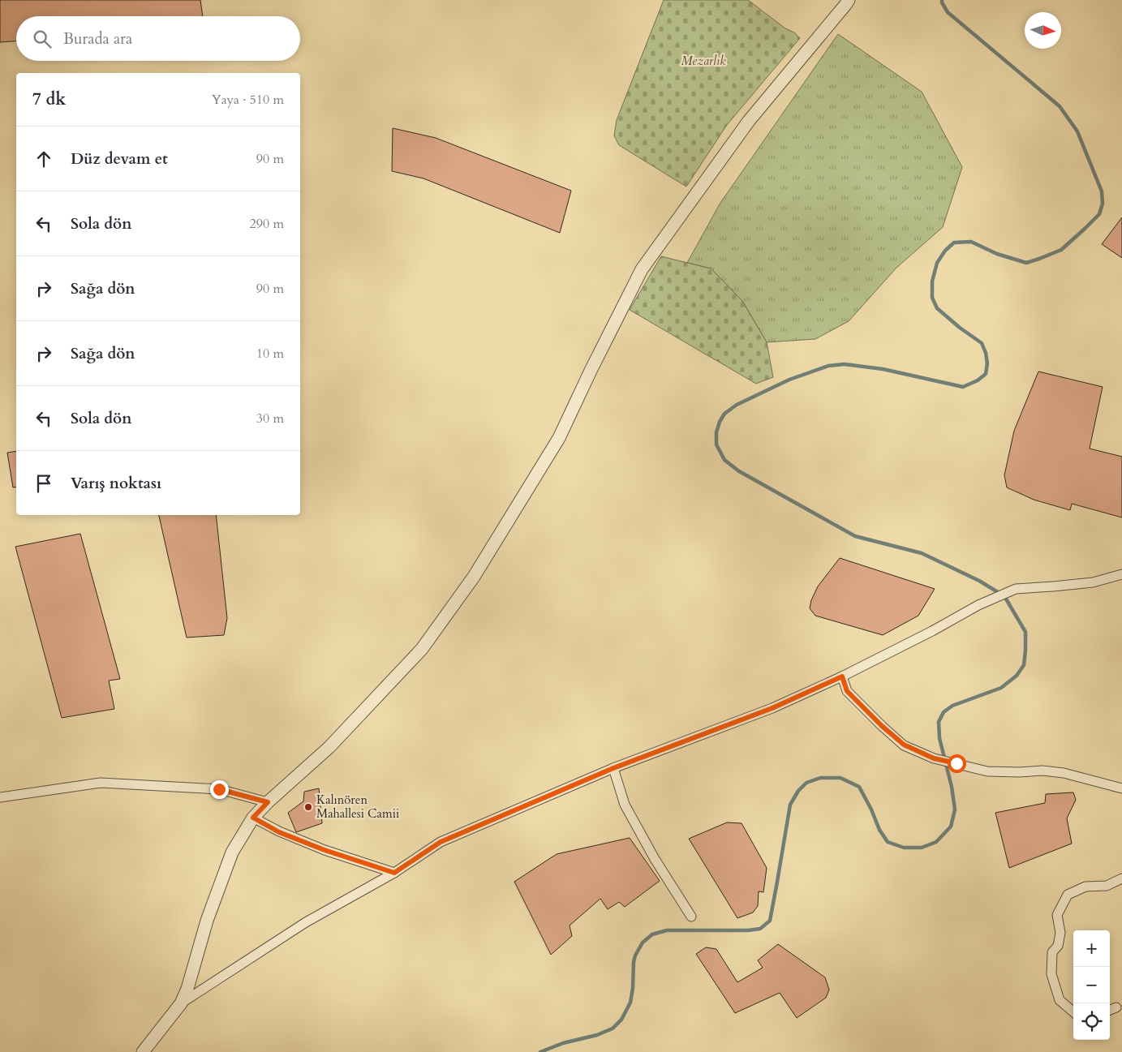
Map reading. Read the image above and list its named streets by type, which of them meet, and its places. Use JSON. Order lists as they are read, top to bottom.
{
  "parks": ["Mezarlık"],
  "places": ["Kalınören Mahallesi Camii"],
  "north": "right",
  "page": {
    "search": "Burada ara",
    "heading": ["7 dk", "Yaya · 510 m"],
    "list": [
      ["Düz devam et", "90 m"],
      ["Sola dön", "290 m"],
      ["Sağa dön", "90 m"],
      ["Sağa dön", "10 m"],
      ["Sola dön", "30 m"],
      "Varış noktası"
    ],
    "map_buttons": ["+", "−"]
  }
}
